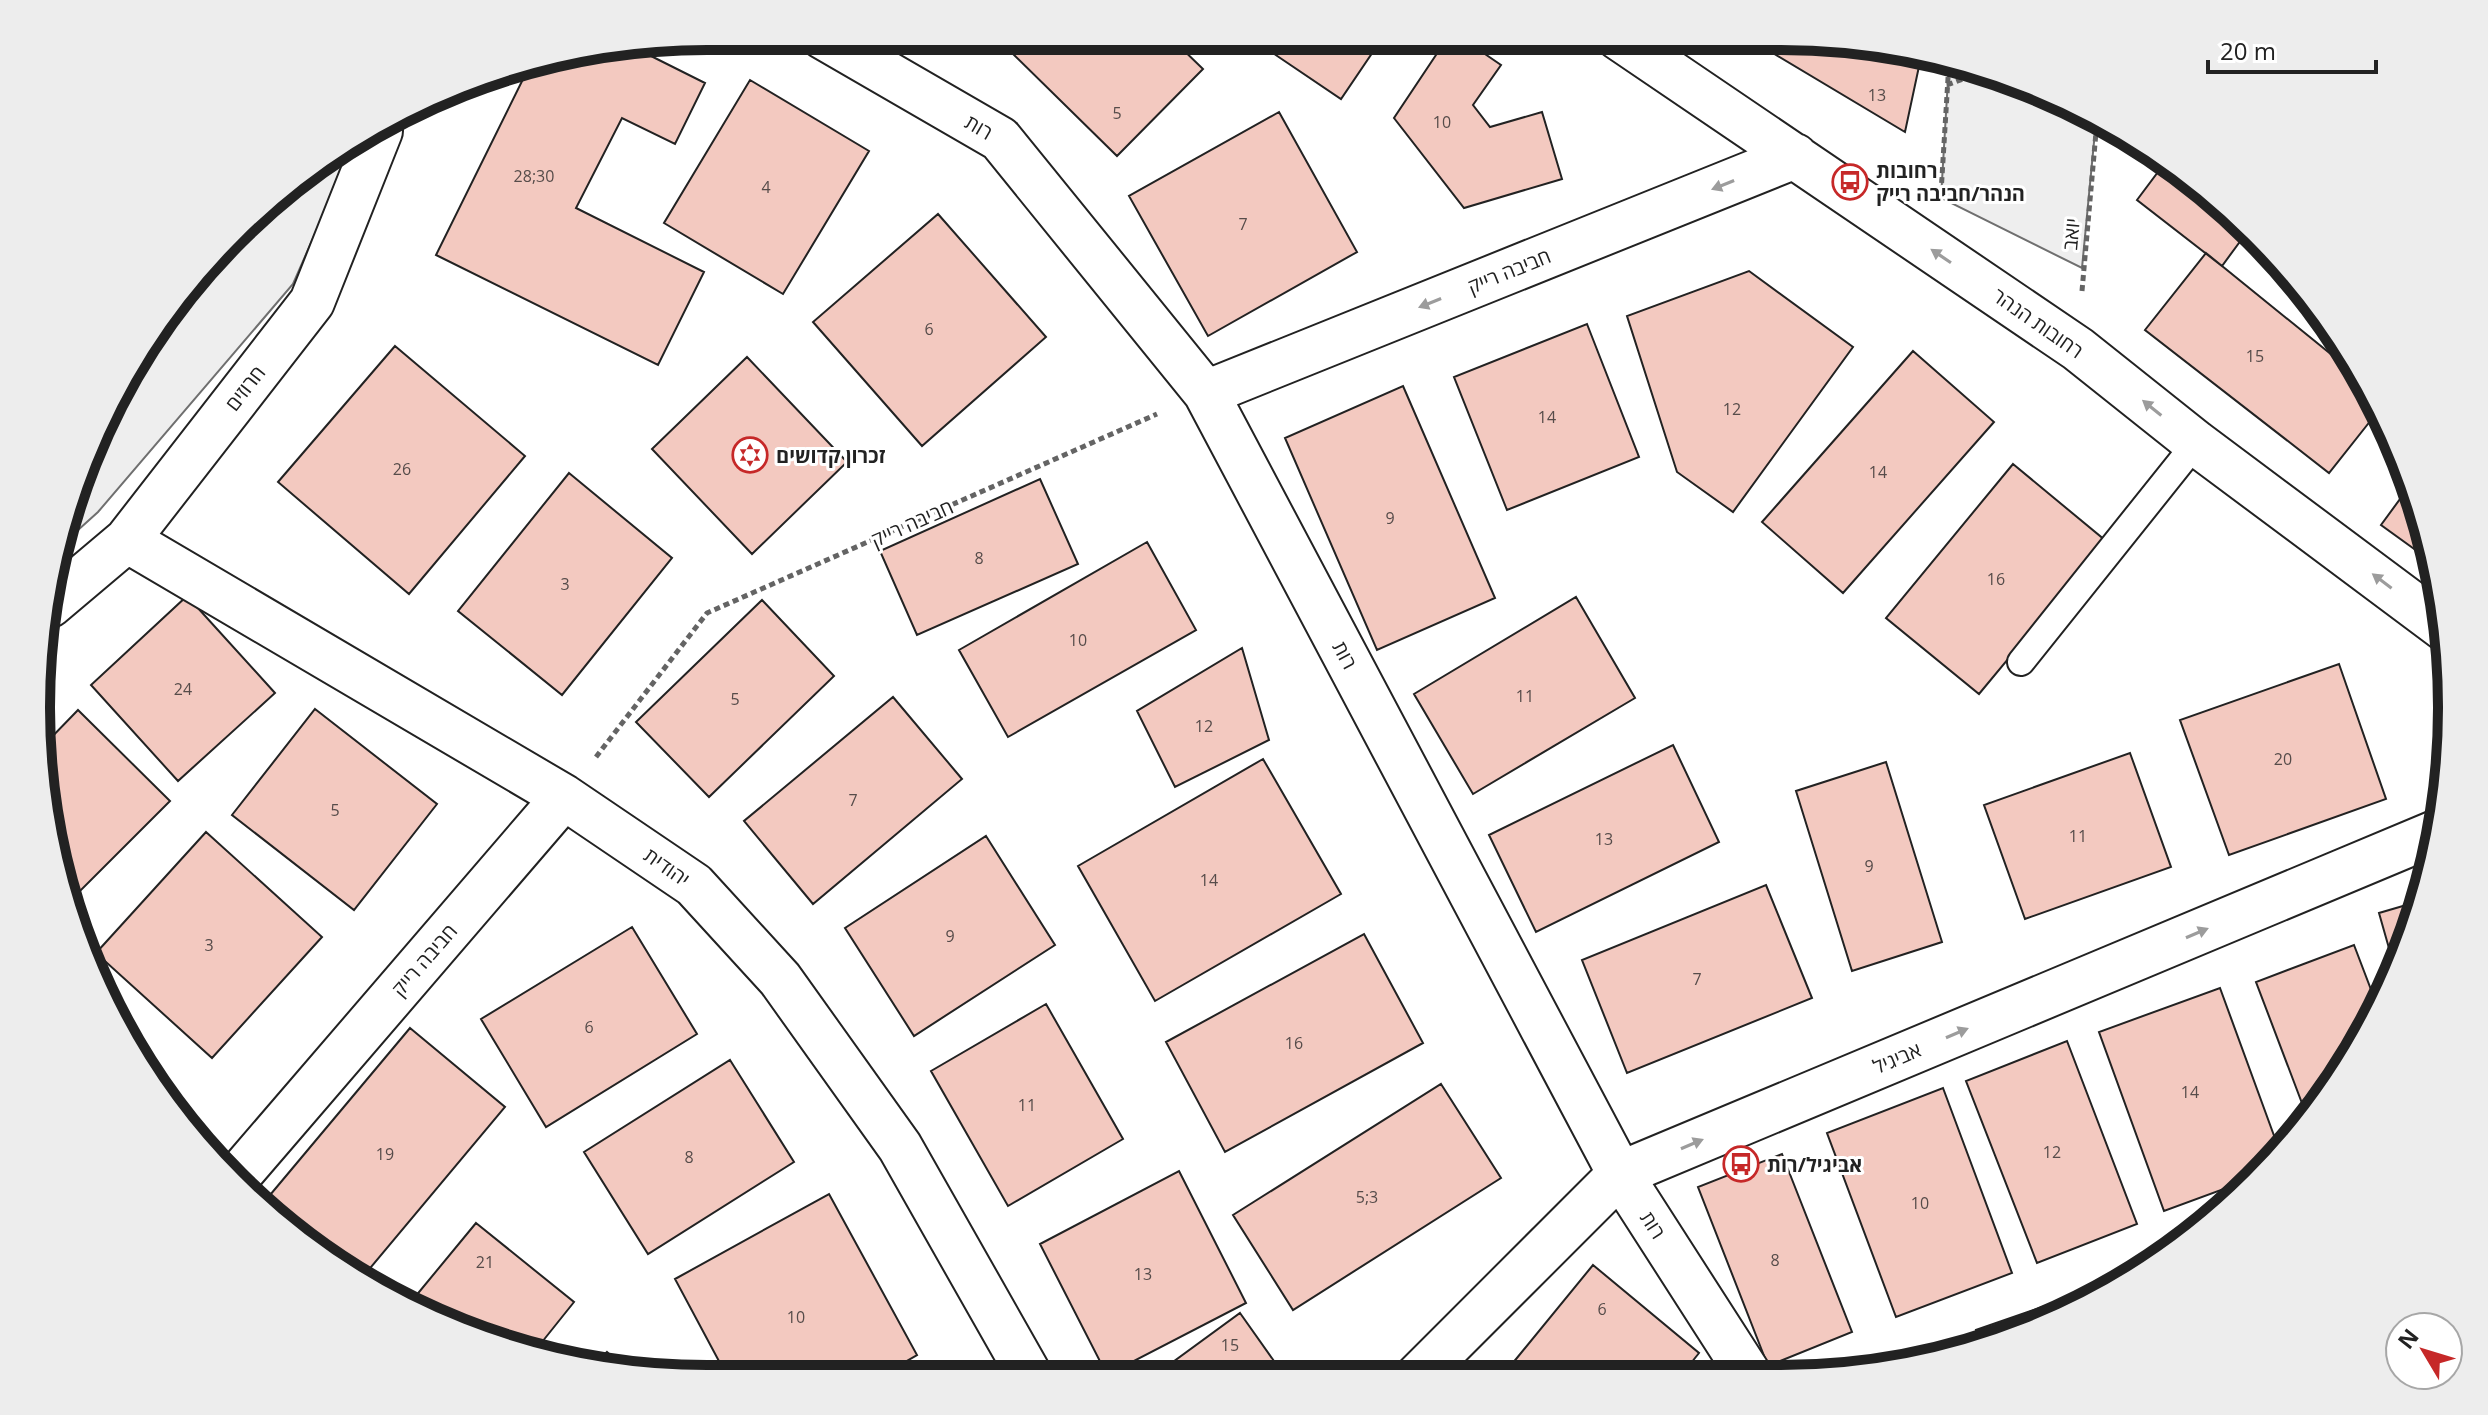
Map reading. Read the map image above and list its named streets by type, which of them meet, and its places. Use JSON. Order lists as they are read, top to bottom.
{
  "streets": {
    "street": [
      "רות",
      "חביבה רייק",
      "רחובות הנהר",
      "חרוזים",
      "יהודית",
      "אביגיל"
    ],
    "path": ["יואב"]
  },
  "crossings": [
    ["רות", "חביבה רייק"],
    ["רות", "אביגיל"],
    ["יואב", "רחובות הנהר"],
    ["חביבה רייק", "רחובות הנהר"],
    ["חביבה רייק", "יהודית"],
    ["חרוזים", "יהודית"]
  ],
  "one_way": ["רחובות הנהר", "אביגיל"],
  "places": {
    "bus stop": ["רחובות הנהר/חביבה רייק", "אביגיל/רות"],
    "synagogue": ["זכרון קדושים"]
  },
  "house_numbers": [
    "13",
    "5",
    "10",
    "28;30",
    "4",
    "7",
    "6",
    "15",
    "12",
    "14",
    "26",
    "14",
    "9",
    "8",
    "16",
    "3",
    "10",
    "24",
    "11",
    "5",
    "12",
    "20",
    "7",
    "5",
    "11",
    "13",
    "9",
    "14",
    "9",
    "3",
    "7",
    "6",
    "16",
    "14",
    "11",
    "12",
    "19",
    "8",
    "5;3",
    "10",
    "8",
    "21",
    "13",
    "6",
    "10",
    "15"
  ],
  "scale_bar": "20 m",
  "north": "top left"
}
